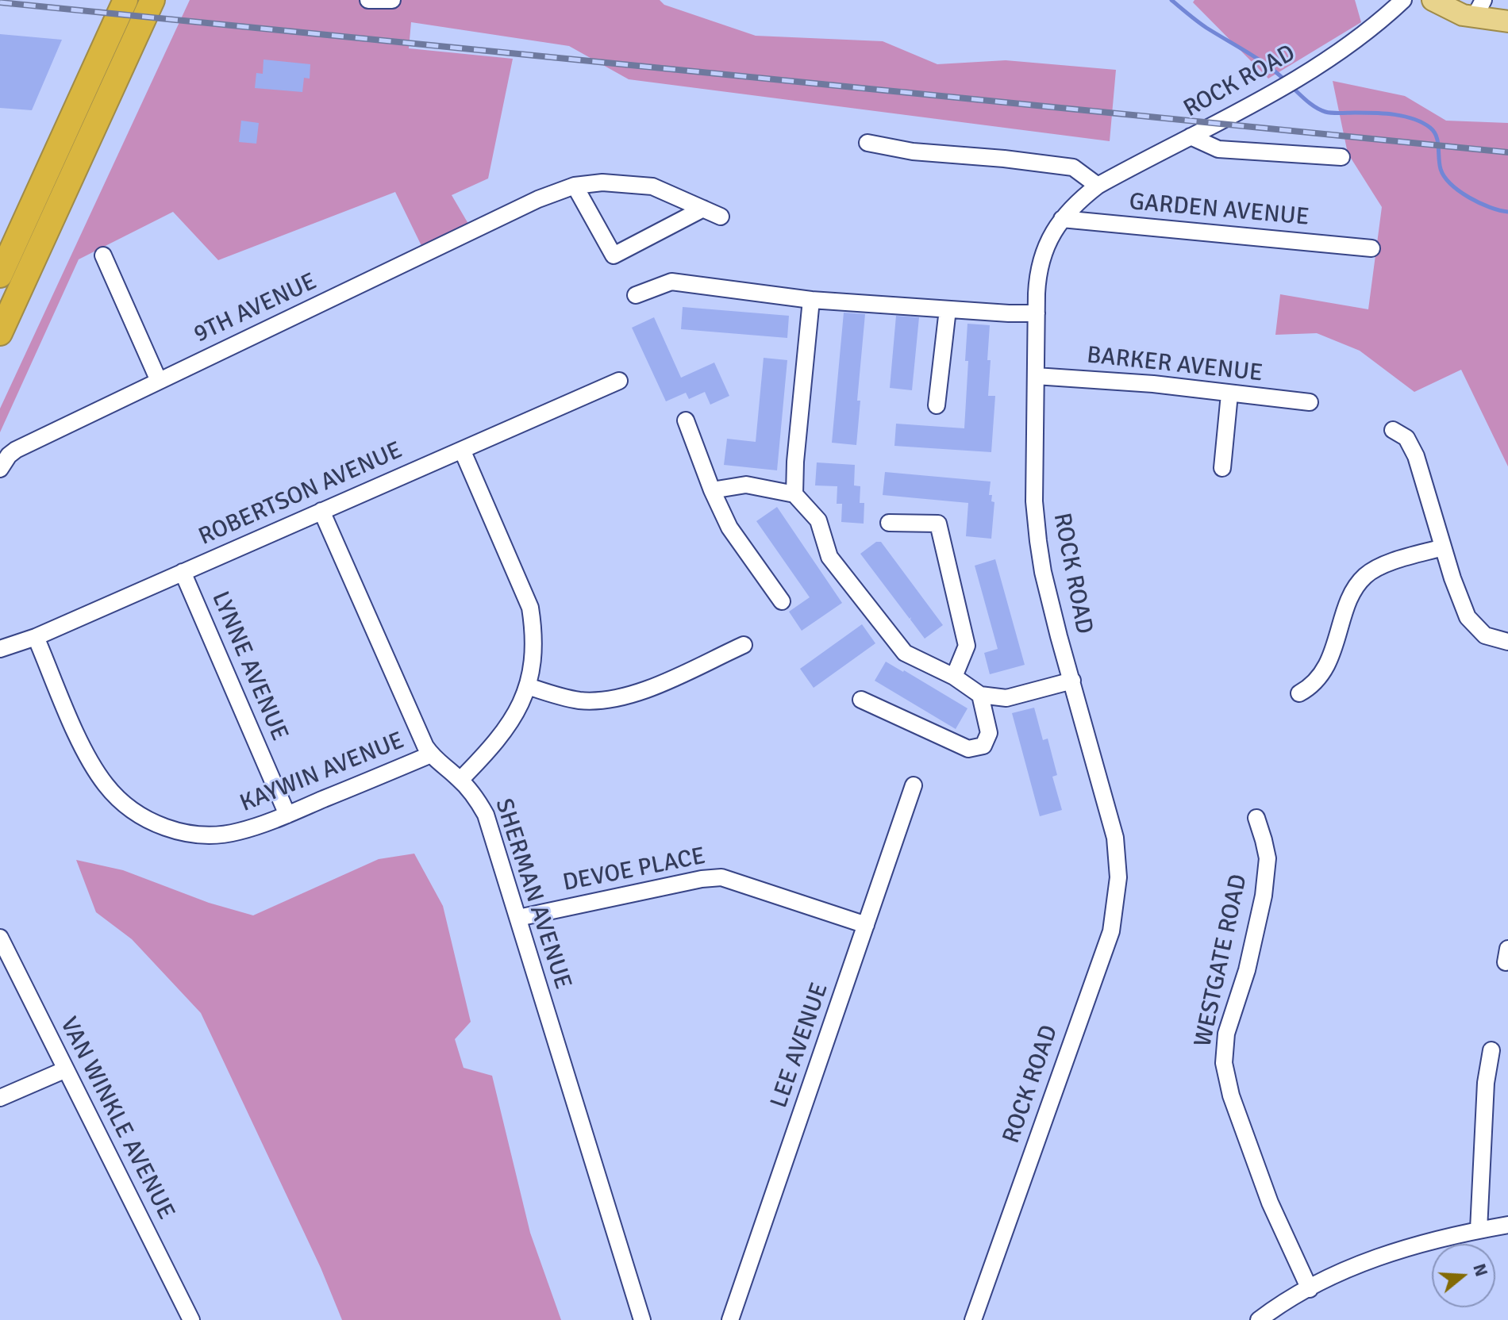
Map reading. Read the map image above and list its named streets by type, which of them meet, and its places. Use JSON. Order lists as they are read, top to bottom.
{
  "streets": {
    "street": [
      "ROCK ROAD",
      "GARDEN AVENUE",
      "9TH AVENUE",
      "BARKER AVENUE",
      "ROBERTSON AVENUE",
      "LYNNE AVENUE",
      "KAYWIN AVENUE",
      "DEVOE PLACE",
      "SHERMAN AVENUE",
      "WESTGATE ROAD",
      "LEE AVENUE",
      "VAN WINKLE AVENUE"
    ]
  },
  "crossings": [
    ["ROCK ROAD", "GARDEN AVENUE"],
    ["ROCK ROAD", "BARKER AVENUE"],
    ["ROBERTSON AVENUE", "LYNNE AVENUE"],
    ["ROBERTSON AVENUE", "KAYWIN AVENUE"],
    ["ROBERTSON AVENUE", "SHERMAN AVENUE"],
    ["LYNNE AVENUE", "KAYWIN AVENUE"],
    ["KAYWIN AVENUE", "SHERMAN AVENUE"],
    ["DEVOE PLACE", "SHERMAN AVENUE"],
    ["DEVOE PLACE", "LEE AVENUE"]
  ],
  "north": "right"
}
